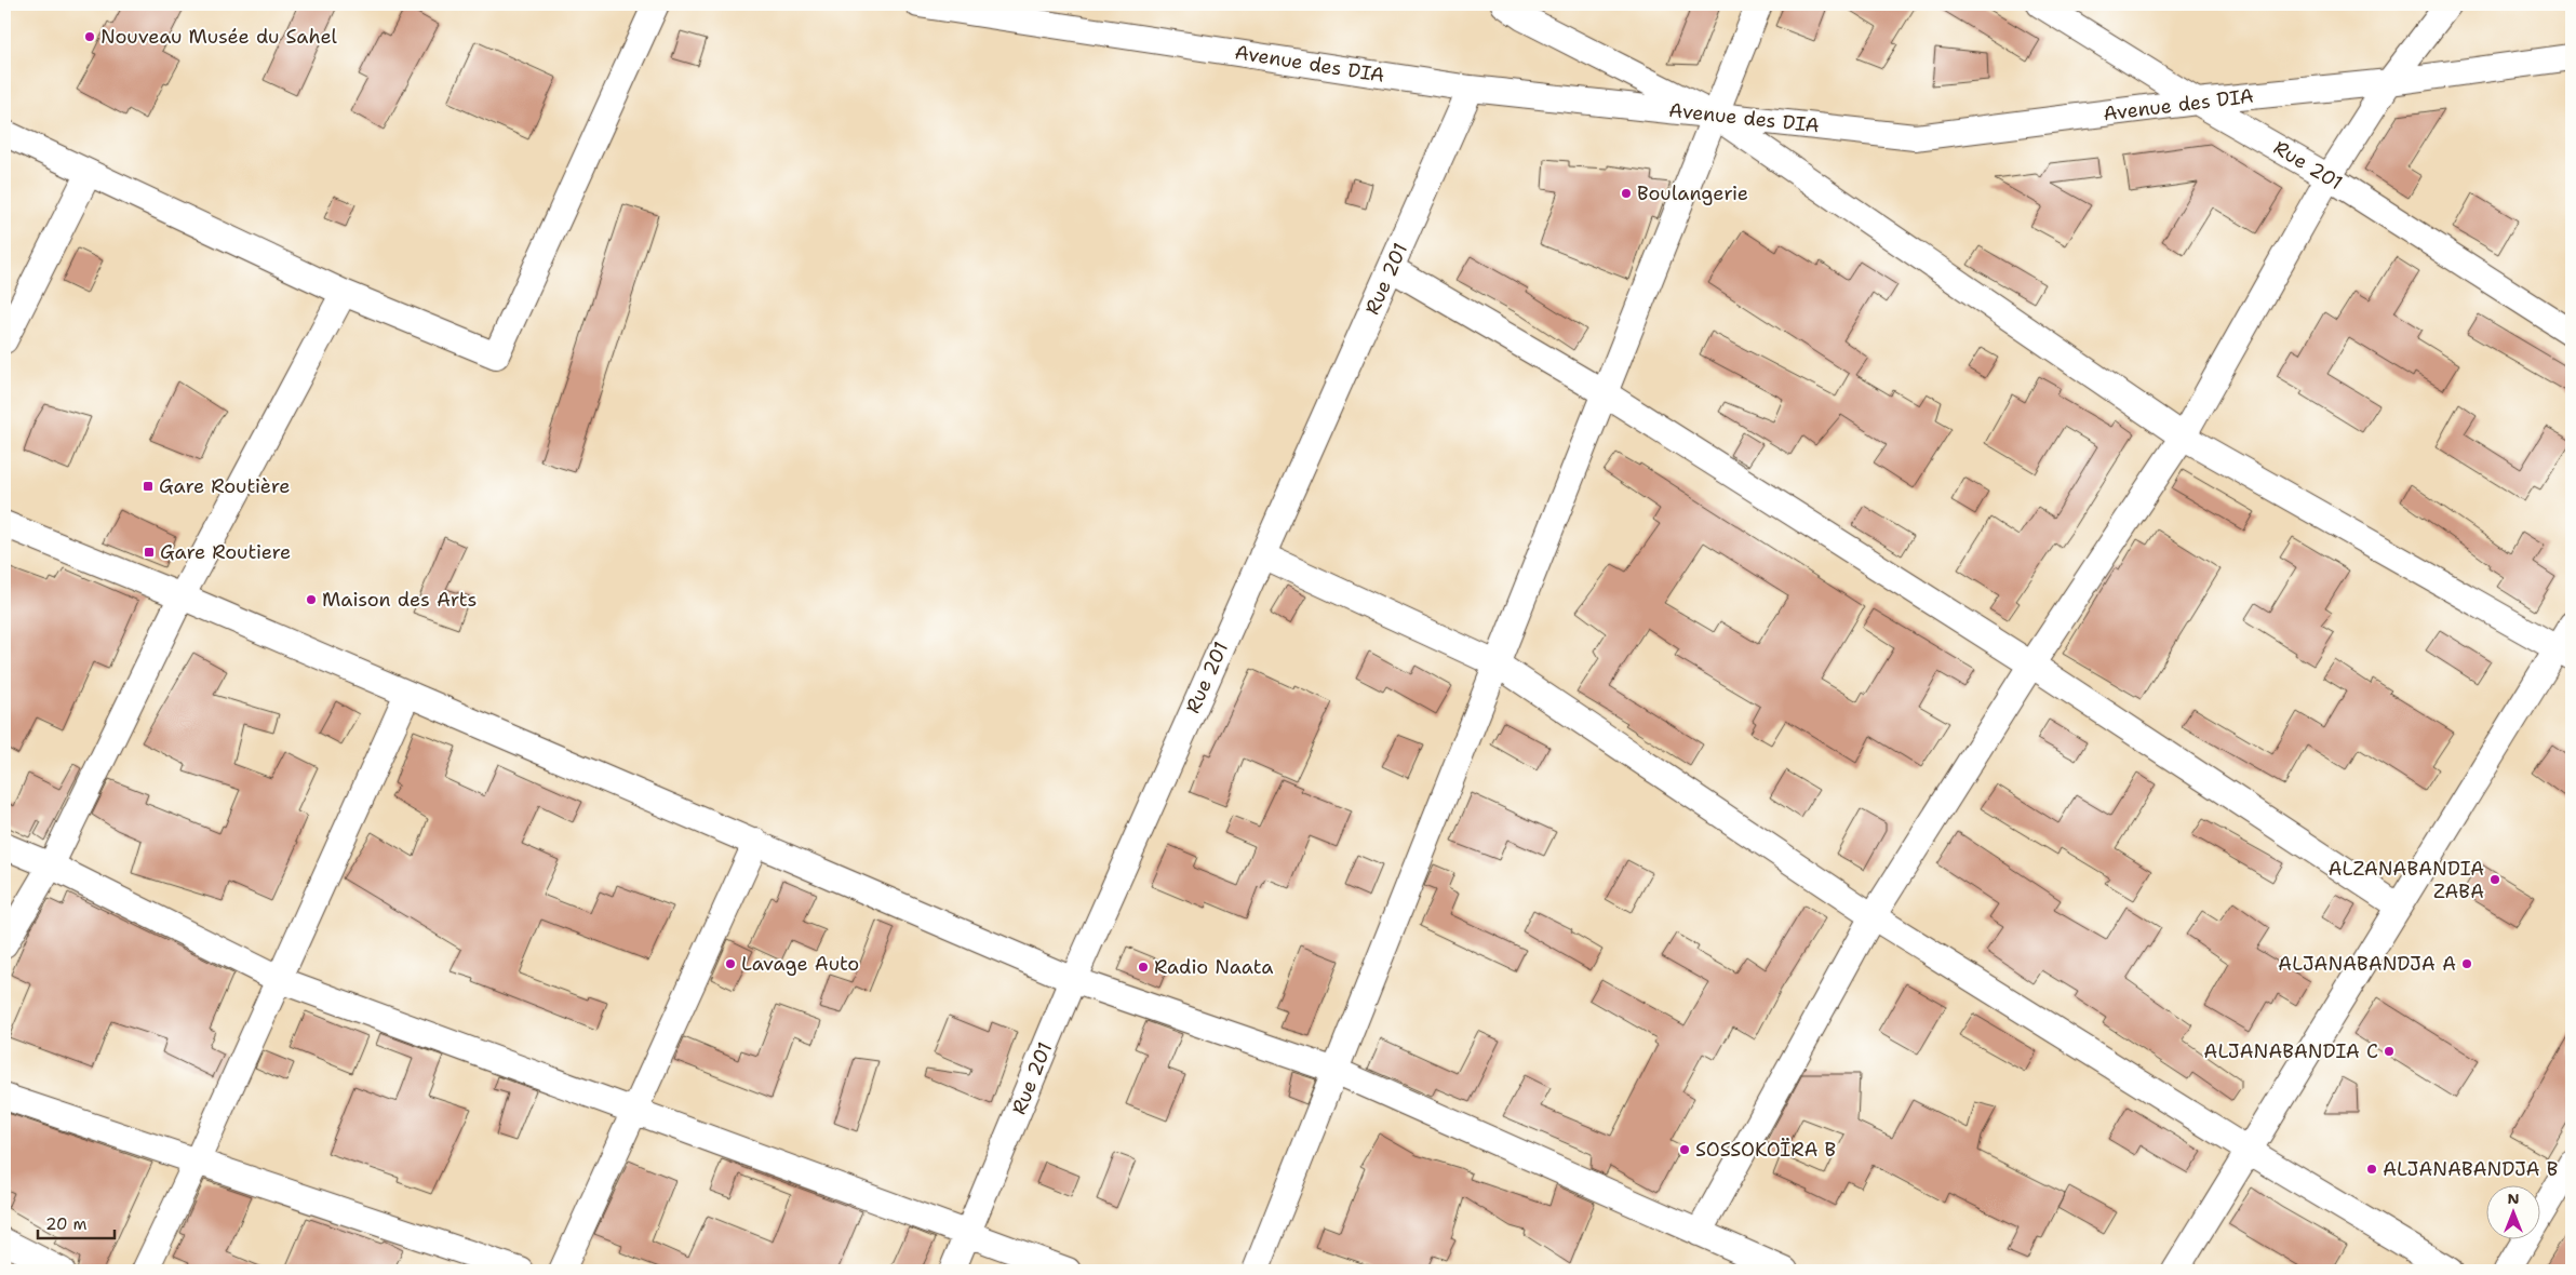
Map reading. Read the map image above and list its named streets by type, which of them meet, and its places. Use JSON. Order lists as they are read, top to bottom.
{
  "streets": {
    "street": ["Avenue des DIA", "Rue 201"]
  },
  "crossings": [
    ["Avenue des DIA", "Rue 201"]
  ],
  "places": {
    "other": [
      "Nouveau Musée du Sahel",
      "Boulangerie",
      "Maison des Arts",
      "ALZANABANDIA ZABA",
      "Lavage Auto",
      "ALJANABANDJA A",
      "Radio Naata",
      "ALJANABANDIA C",
      "SOSSOKOÏRA B",
      "ALJANABANDJA B"
    ],
    "transit": ["Gare Routière", "Gare Routiere"]
  },
  "scale_bar": "20 m",
  "north": "top"
}
